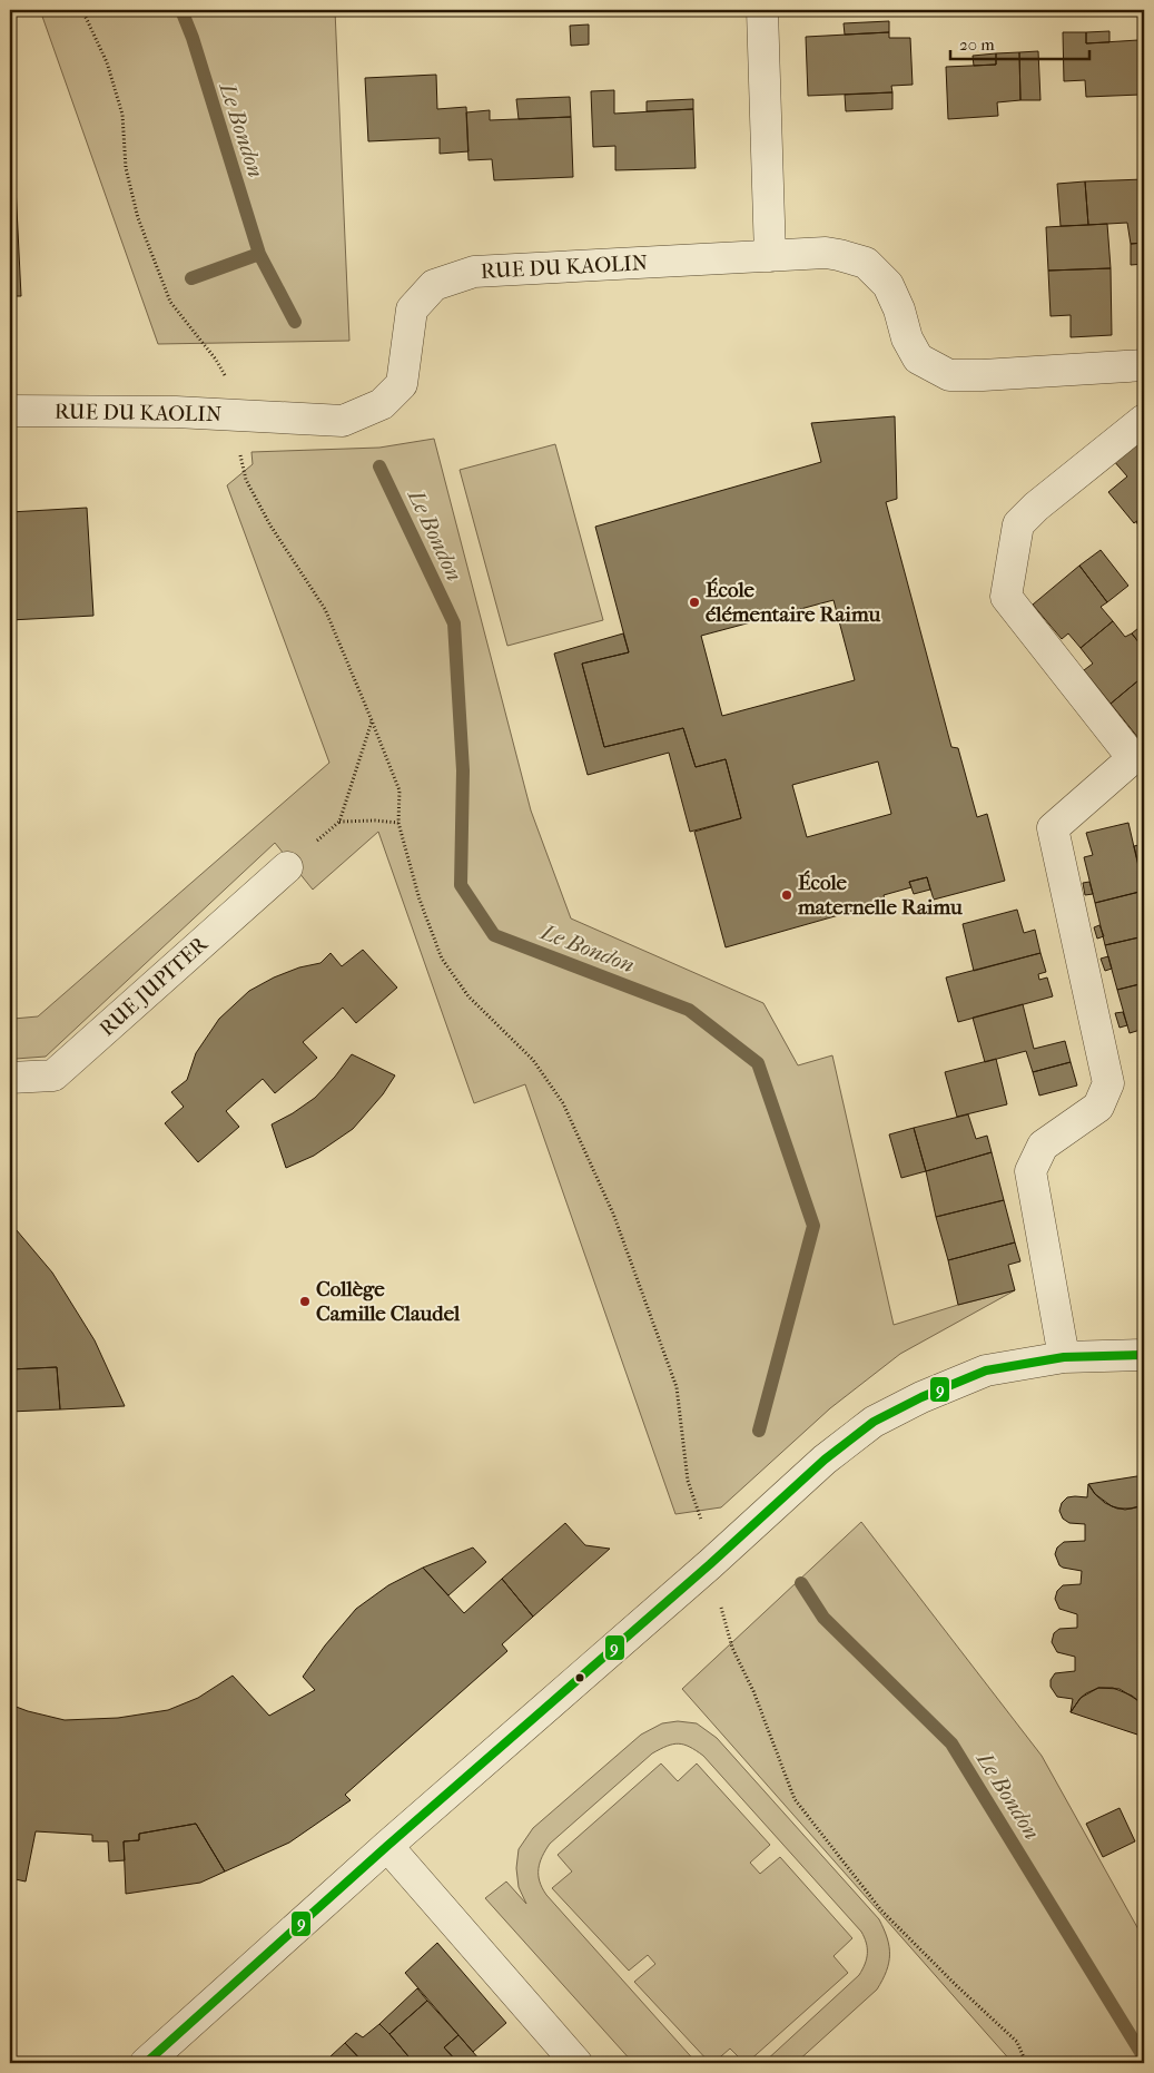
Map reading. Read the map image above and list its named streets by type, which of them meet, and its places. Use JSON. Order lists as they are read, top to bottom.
{
  "streets": {
    "street": ["RUE DU KAOLIN", "RUE JUPITER"]
  },
  "water": ["Le Bondon"],
  "places": ["École élémentaire Raimu", "École maternelle Raimu", "Collège Camille Claudel"],
  "lines": ["transit line 9"],
  "scale_bar": "20 m"
}
